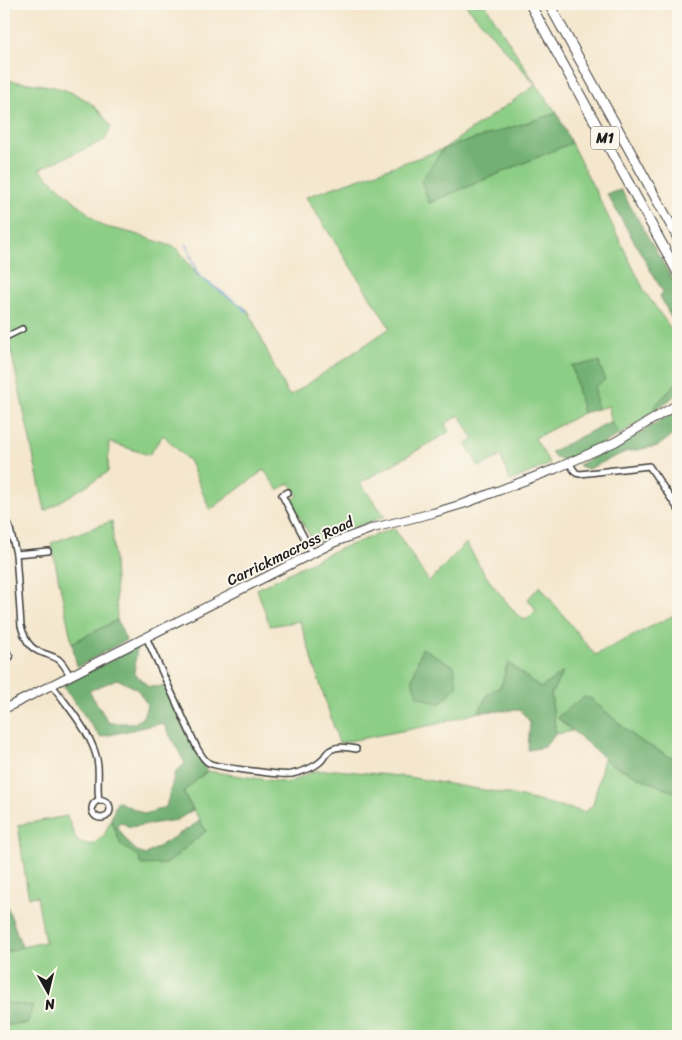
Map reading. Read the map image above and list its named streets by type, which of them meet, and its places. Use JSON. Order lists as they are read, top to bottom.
{
  "streets": {
    "highway": ["M1"],
    "main road": ["Carrickmacross Road"]
  },
  "north": "bottom"
}
